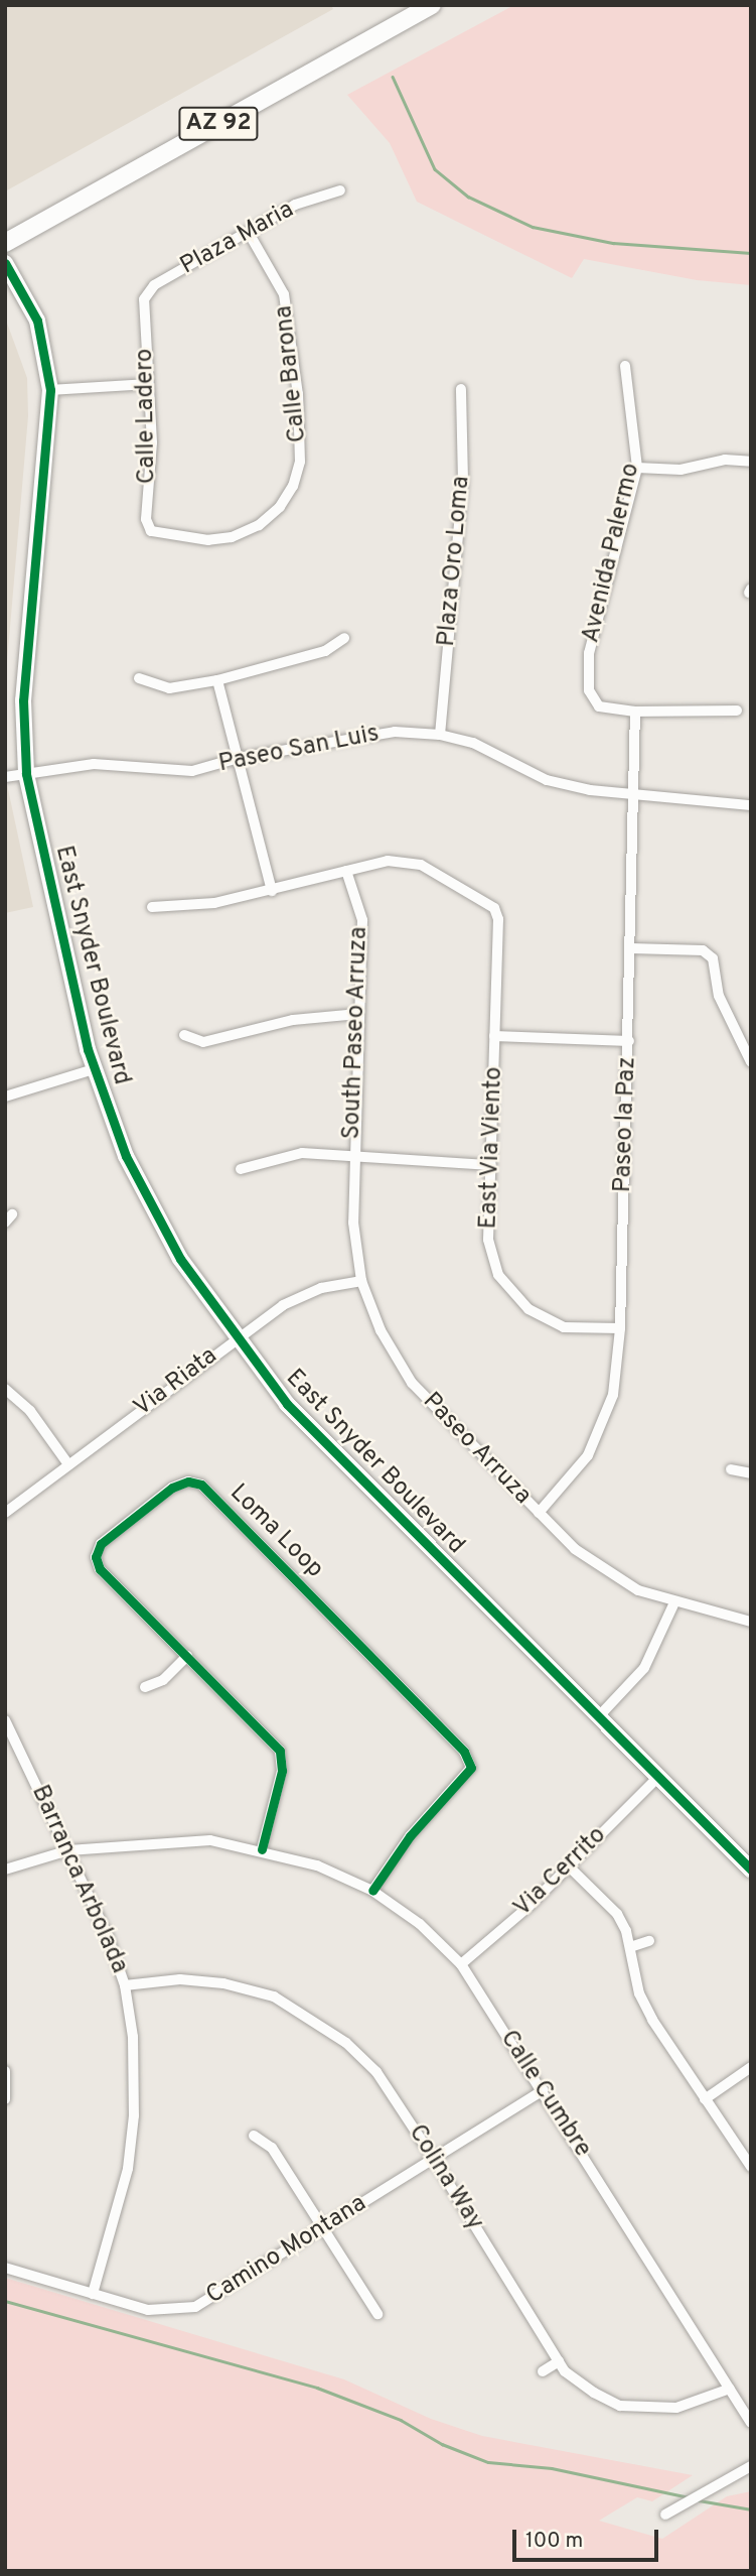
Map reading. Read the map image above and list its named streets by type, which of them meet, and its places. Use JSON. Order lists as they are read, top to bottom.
{
  "streets": {
    "main road": ["AZ 92"],
    "street": [
      "Plaza Maria",
      "Calle Barona",
      "Calle Ladero",
      "Avenida Palermo",
      "Plaza Oro Loma",
      "Paseo San Luis",
      "East Snyder Boulevard",
      "South Paseo Arruza",
      "Paseo la Paz",
      "East Via Viento",
      "Via Riata",
      "Paseo Arruza",
      "Loma Loop",
      "Via Cerrito",
      "Barranca Arbolada",
      "Calle Cumbre",
      "Colina Way",
      "Camino Montana"
    ]
  },
  "crossings": [
    ["Plaza Maria", "Calle Barona"],
    ["Plaza Maria", "Calle Ladero"],
    ["Calle Barona", "Calle Ladero"],
    ["Avenida Palermo", "Paseo la Paz"],
    ["Plaza Oro Loma", "Paseo San Luis"],
    ["Paseo San Luis", "East Snyder Boulevard"],
    ["Paseo San Luis", "Paseo la Paz"],
    ["East Snyder Boulevard", "Via Riata"],
    ["East Snyder Boulevard", "Via Cerrito"],
    ["South Paseo Arruza", "East Via Viento"],
    ["South Paseo Arruza", "Paseo Arruza"],
    ["Paseo la Paz", "East Via Viento"],
    ["Paseo la Paz", "Paseo Arruza"],
    ["Via Riata", "Paseo Arruza"],
    ["Loma Loop", "Calle Cumbre"],
    ["Via Cerrito", "Calle Cumbre"],
    ["Barranca Arbolada", "Calle Cumbre"],
    ["Barranca Arbolada", "Colina Way"],
    ["Barranca Arbolada", "Camino Montana"],
    ["Calle Cumbre", "Colina Way"],
    ["Calle Cumbre", "Camino Montana"],
    ["Colina Way", "Camino Montana"]
  ],
  "scale_bar": "100 m"
}
